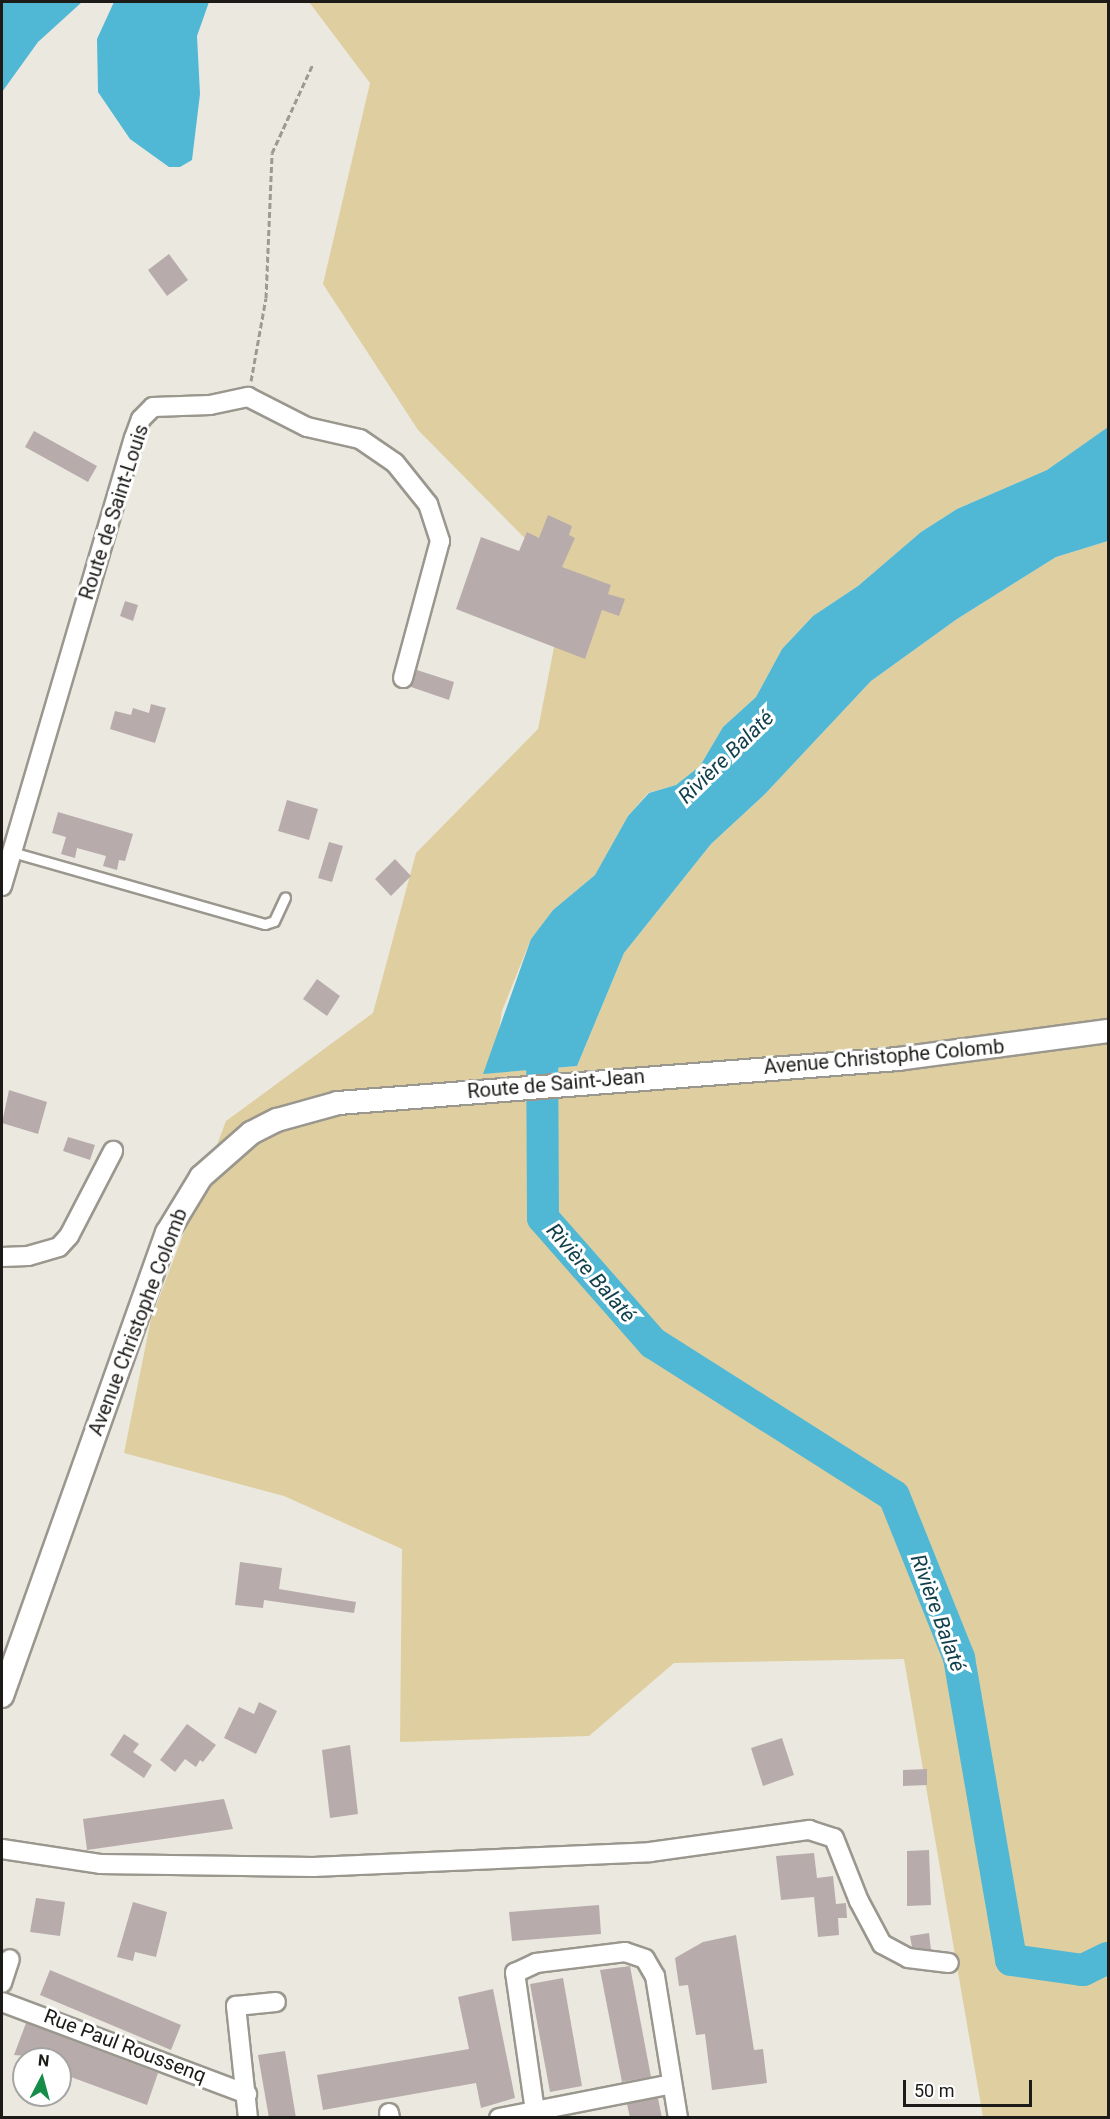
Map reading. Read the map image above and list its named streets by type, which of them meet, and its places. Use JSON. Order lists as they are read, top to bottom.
{
  "streets": {
    "street": [
      "Route de Saint-Louis",
      "Avenue Christophe Colomb",
      "Route de Saint-Jean",
      "Rue Paul Roussenq"
    ]
  },
  "crossings": [
    ["Avenue Christophe Colomb", "Route de Saint-Jean"]
  ],
  "water": ["Rivière Balaté"],
  "scale_bar": "50 m",
  "north": "top"
}
